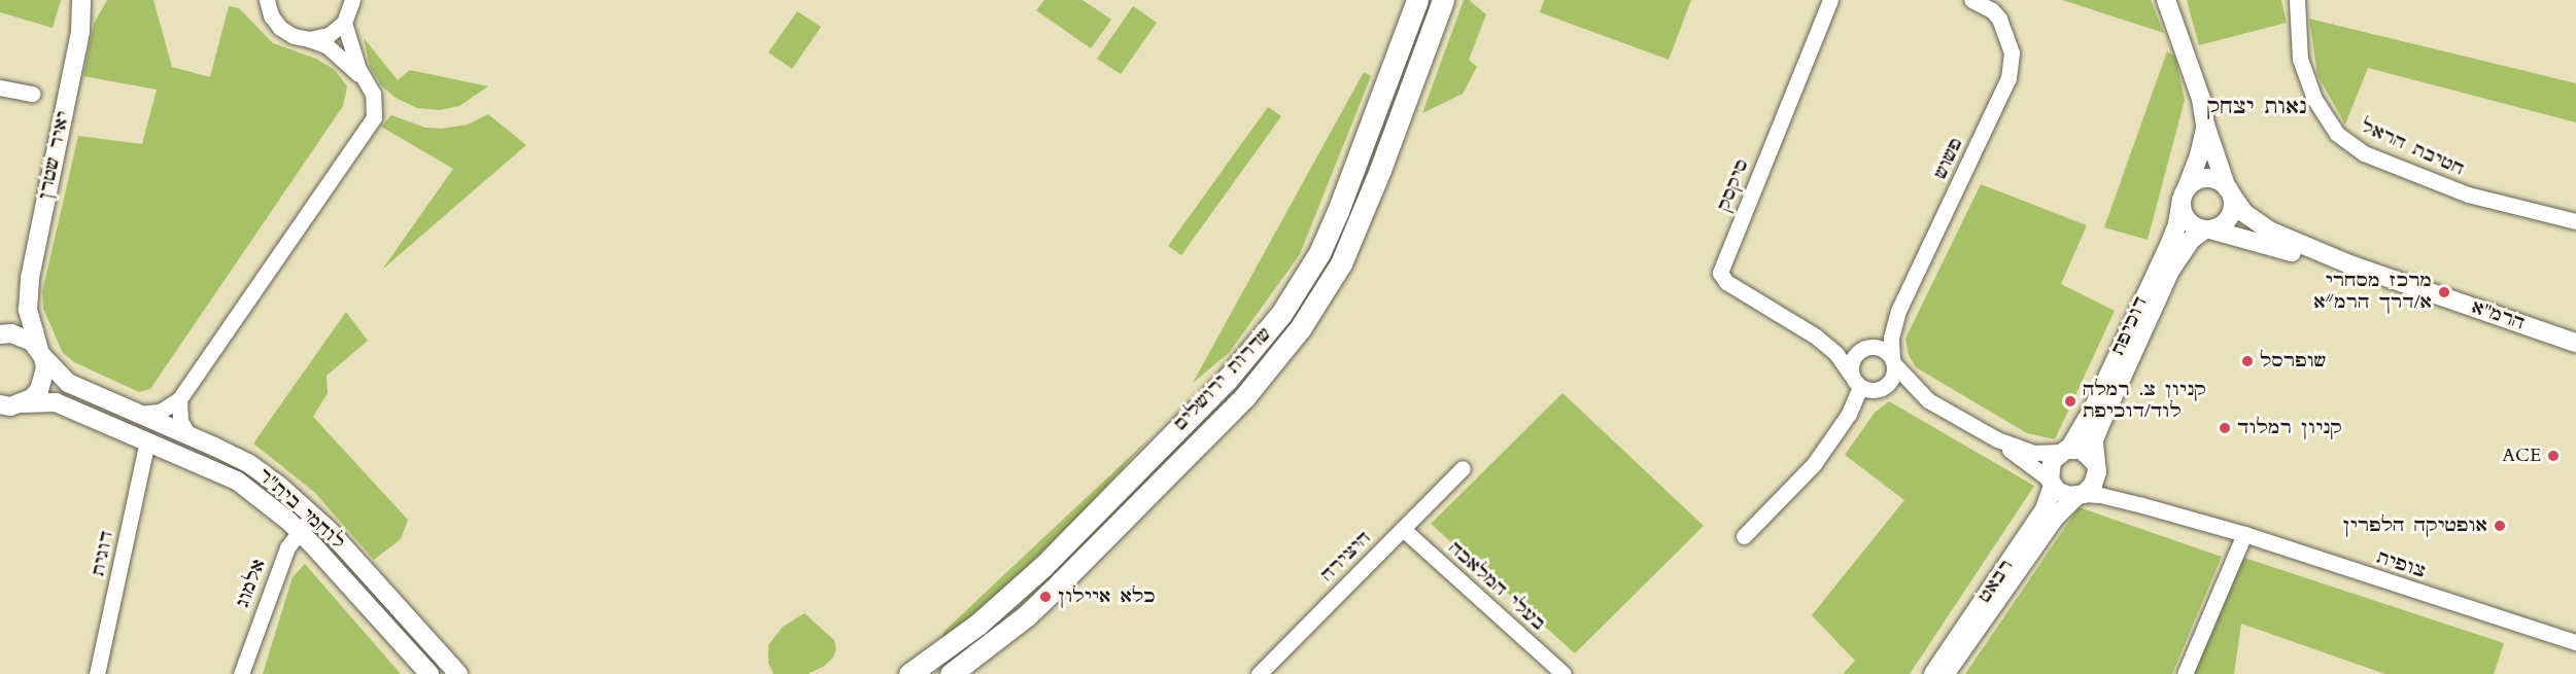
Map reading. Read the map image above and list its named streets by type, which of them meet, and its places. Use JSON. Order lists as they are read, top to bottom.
{
  "streets": {
    "main road": ["שדרות ירושלים"],
    "street": [
      "חטיבת הראל",
      "יאיר שטרן",
      "פשוש",
      "סיקסק",
      "הרמ\"א",
      "דוכיפת",
      "לוחמי בית\"ר",
      "דוגית",
      "היצירה",
      "צופית",
      "רבאט",
      "אלמוג",
      "בעלי המלאכה"
    ]
  },
  "crossings": [
    ["יאיר שטרן", "לוחמי בית\"ר"],
    ["פשוש", "סיקסק"],
    ["הרמ\"א", "דוכיפת"],
    ["דוכיפת", "צופית"],
    ["דוכיפת", "רבאט"],
    ["לוחמי בית\"ר", "דוגית"],
    ["לוחמי בית\"ר", "אלמוג"],
    ["היצירה", "בעלי המלאכה"],
    ["צופית", "רבאט"]
  ],
  "districts": ["נאות יצחק"],
  "places": [
    "מרכז מסחרי א/דרך הרמ״א",
    "שופרסל",
    "קניון צ. רמלה לוד/דוכיפת",
    "קניון רמלוד",
    "ACE",
    "אופטיקה הלפרין",
    "כלא איילון"
  ]
}
